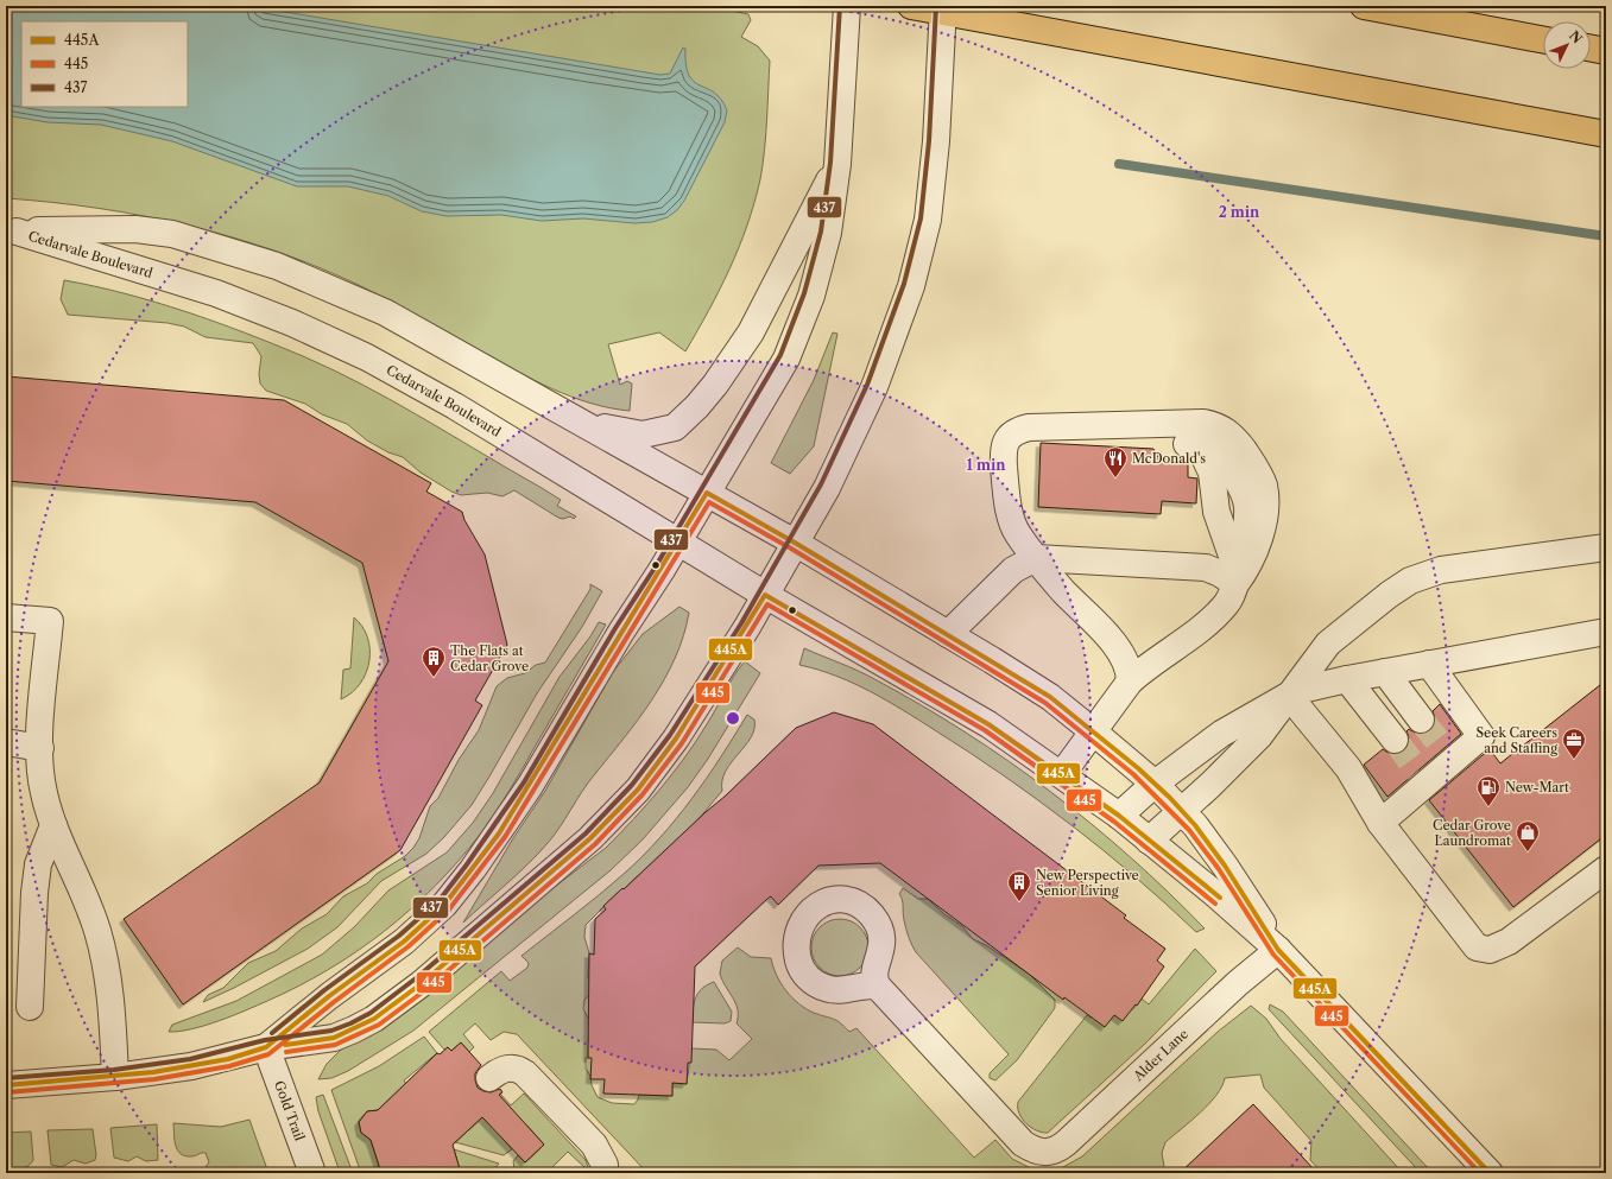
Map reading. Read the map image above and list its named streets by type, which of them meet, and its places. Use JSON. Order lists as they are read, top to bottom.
{
  "streets": {
    "street": ["Cedarvale Boulevard", "Alder Lane", "Gold Trail"]
  },
  "crossings": [
    ["Cedarvale Boulevard", "Alder Lane"]
  ],
  "places": {
    "restaurant": ["McDonald's"],
    "building": ["The Flats at Cedar Grove", "New Perspective Senior Living"],
    "office": ["Seek Careers and Staffing"],
    "fuel station": ["New-Mart"],
    "shop": ["Cedar Grove Laundromat"]
  },
  "lines": ["transit line 437", "transit line 445A", "transit line 445"],
  "legend": ["445A", "445", "437"],
  "north": "top right",
  "rings": ["2 min", "1 min"]
}
